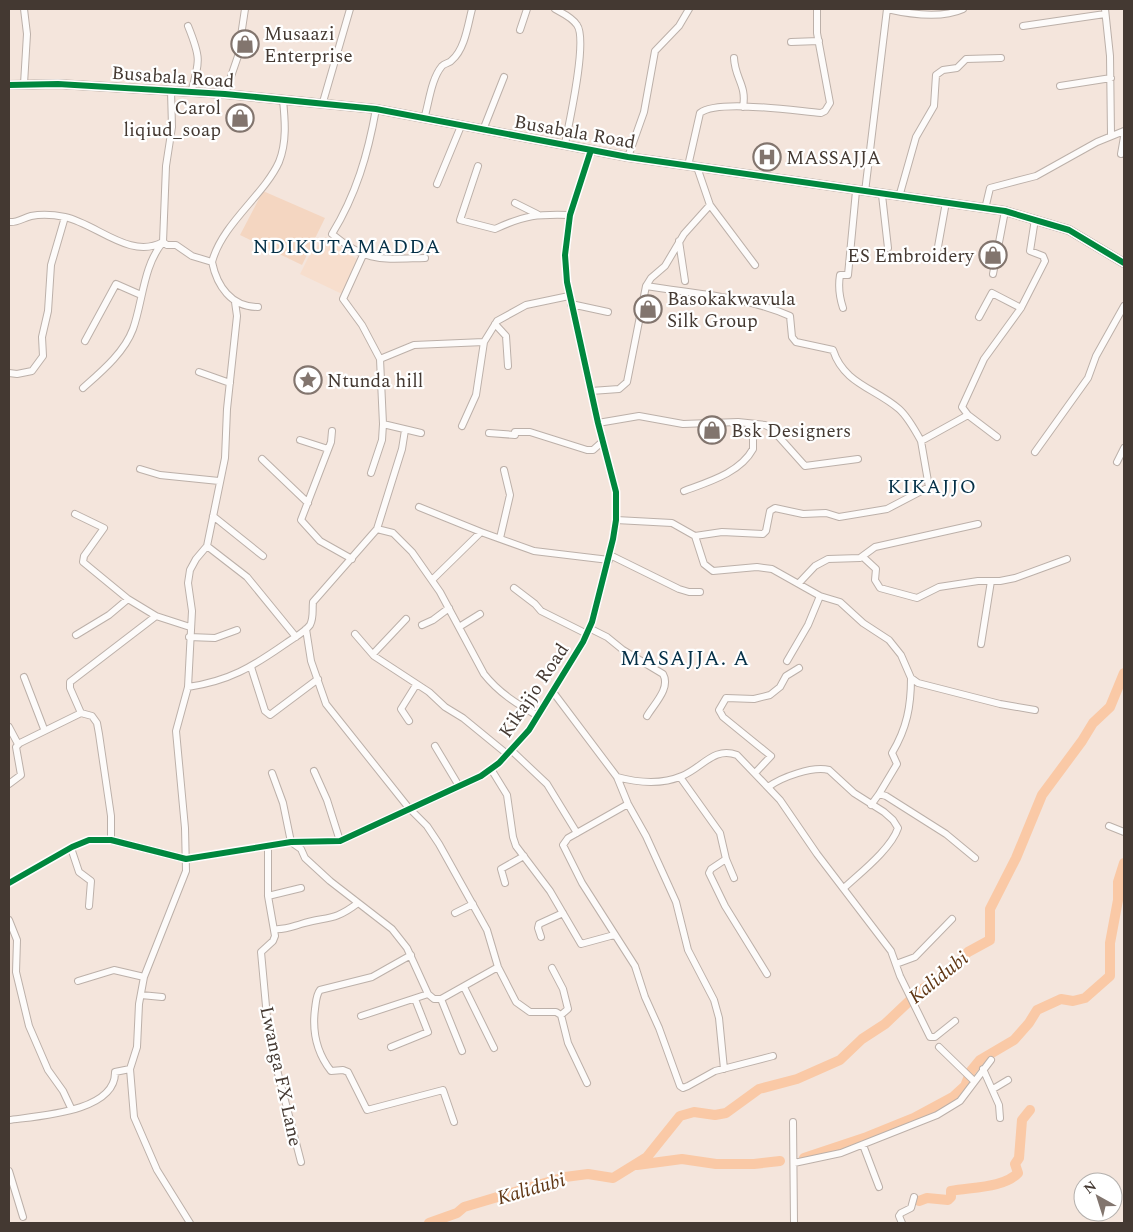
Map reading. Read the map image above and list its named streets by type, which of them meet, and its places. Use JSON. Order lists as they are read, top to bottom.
{
  "streets": {
    "street": ["Busabala Road", "Kikajjo Road", "Lwanga FX Lane"]
  },
  "crossings": [
    ["Busabala Road", "Kikajjo Road"]
  ],
  "districts": ["NDIKUTAMADDA", "KIKAJJO", "MASAJJA. A"],
  "water": ["Kalidubi"],
  "places": {
    "shop": [
      "Musaazi Enterprise",
      "Carol liqiud_soap",
      "ES Embroidery",
      "Basokakwavula Silk Group",
      "Bsk Designers"
    ],
    "hospital": ["MASSAJJA"],
    "place": ["Ntunda hill"]
  },
  "north": "top left"
}
